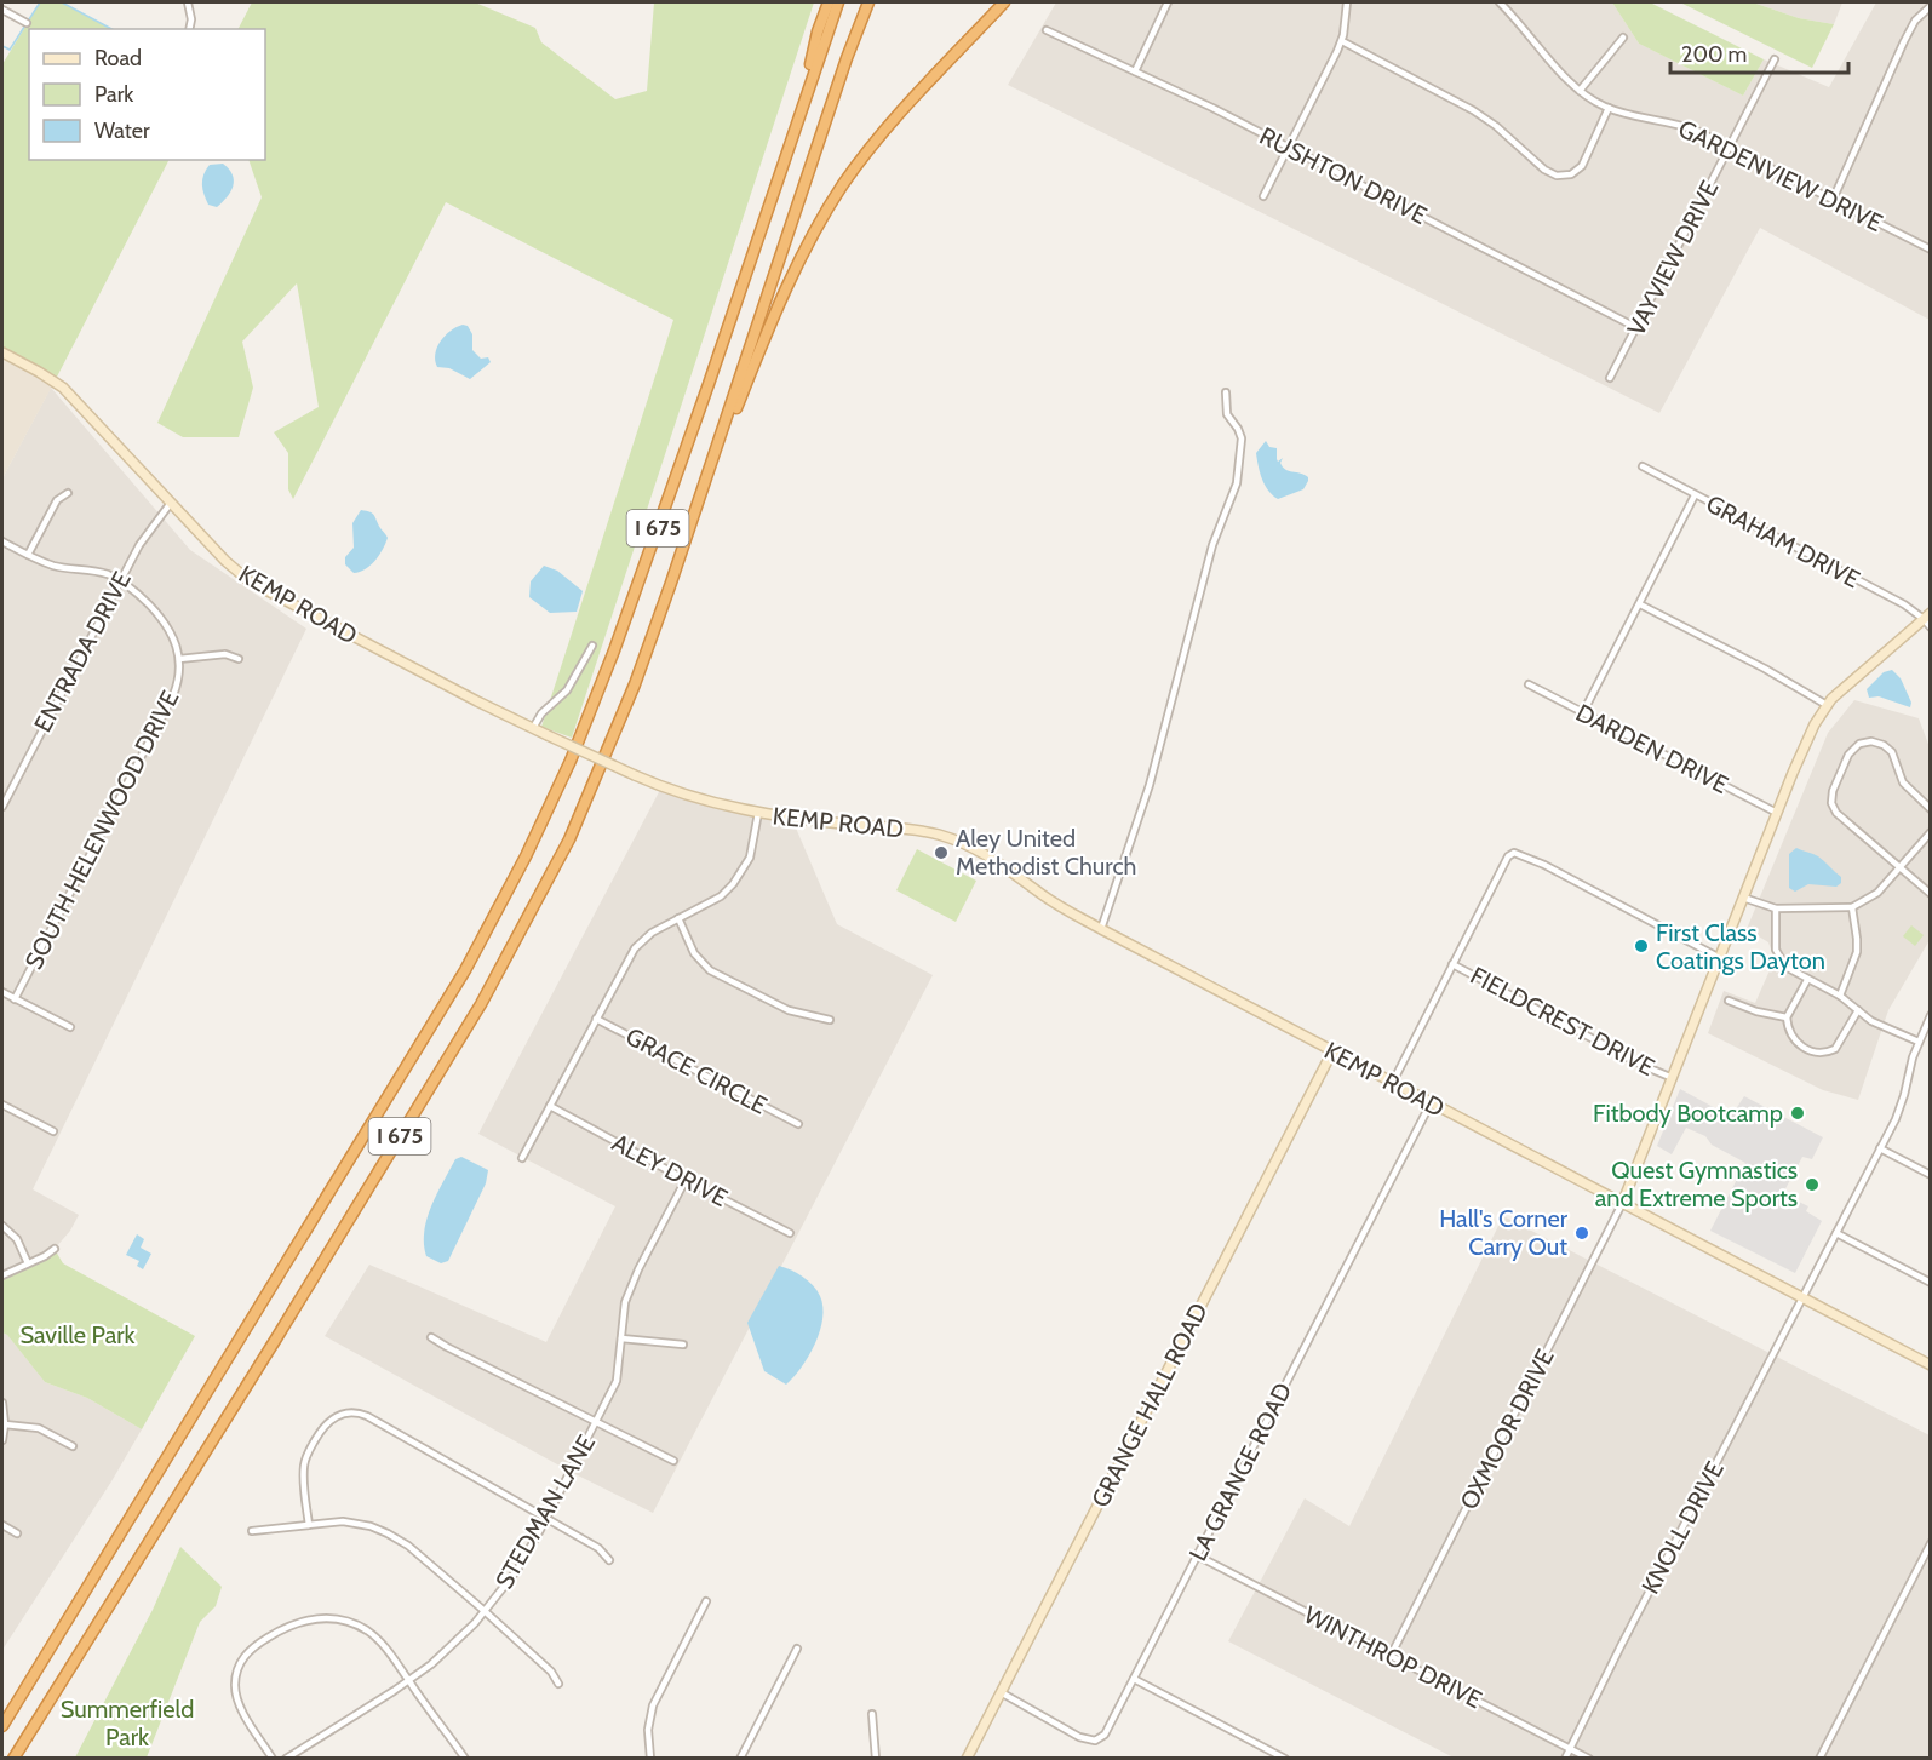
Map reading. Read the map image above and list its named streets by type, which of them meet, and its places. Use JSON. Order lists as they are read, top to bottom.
{
  "streets": {
    "highway": ["I 675"],
    "main road": ["KEMP ROAD", "GRANGE HALL ROAD"],
    "street": [
      "RUSHTON DRIVE",
      "GARDENVIEW DRIVE",
      "VAYVIEW DRIVE",
      "GRAHAM DRIVE",
      "ENTRADA DRIVE",
      "DARDEN DRIVE",
      "SOUTH HELENWOOD DRIVE",
      "FIELDCREST DRIVE",
      "GRACE CIRCLE",
      "ALEY DRIVE",
      "OXMOOR DRIVE",
      "LA GRANGE ROAD",
      "STEDMAN LANE",
      "KNOLL DRIVE",
      "WINTHROP DRIVE"
    ]
  },
  "crossings": [
    ["RUSHTON DRIVE", "VAYVIEW DRIVE"],
    ["GARDENVIEW DRIVE", "VAYVIEW DRIVE"],
    ["KEMP ROAD", "ENTRADA DRIVE"],
    ["KEMP ROAD", "GRANGE HALL ROAD"],
    ["KEMP ROAD", "OXMOOR DRIVE"],
    ["KEMP ROAD", "LA GRANGE ROAD"],
    ["KEMP ROAD", "KNOLL DRIVE"],
    ["ALEY DRIVE", "STEDMAN LANE"],
    ["GRANGE HALL ROAD", "LA GRANGE ROAD"],
    ["OXMOOR DRIVE", "WINTHROP DRIVE"],
    ["LA GRANGE ROAD", "WINTHROP DRIVE"],
    ["KNOLL DRIVE", "WINTHROP DRIVE"]
  ],
  "parks": ["Saville Park", "Summerfield Park"],
  "places": [
    "Aley United Methodist Church",
    "First Class Coatings Dayton",
    "Fitbody Bootcamp",
    "Quest Gymnastics and Extreme Sports",
    "Hall's Corner Carry Out"
  ],
  "legend": ["Road", "Park", "Water"],
  "scale_bar": "200 m"
}
